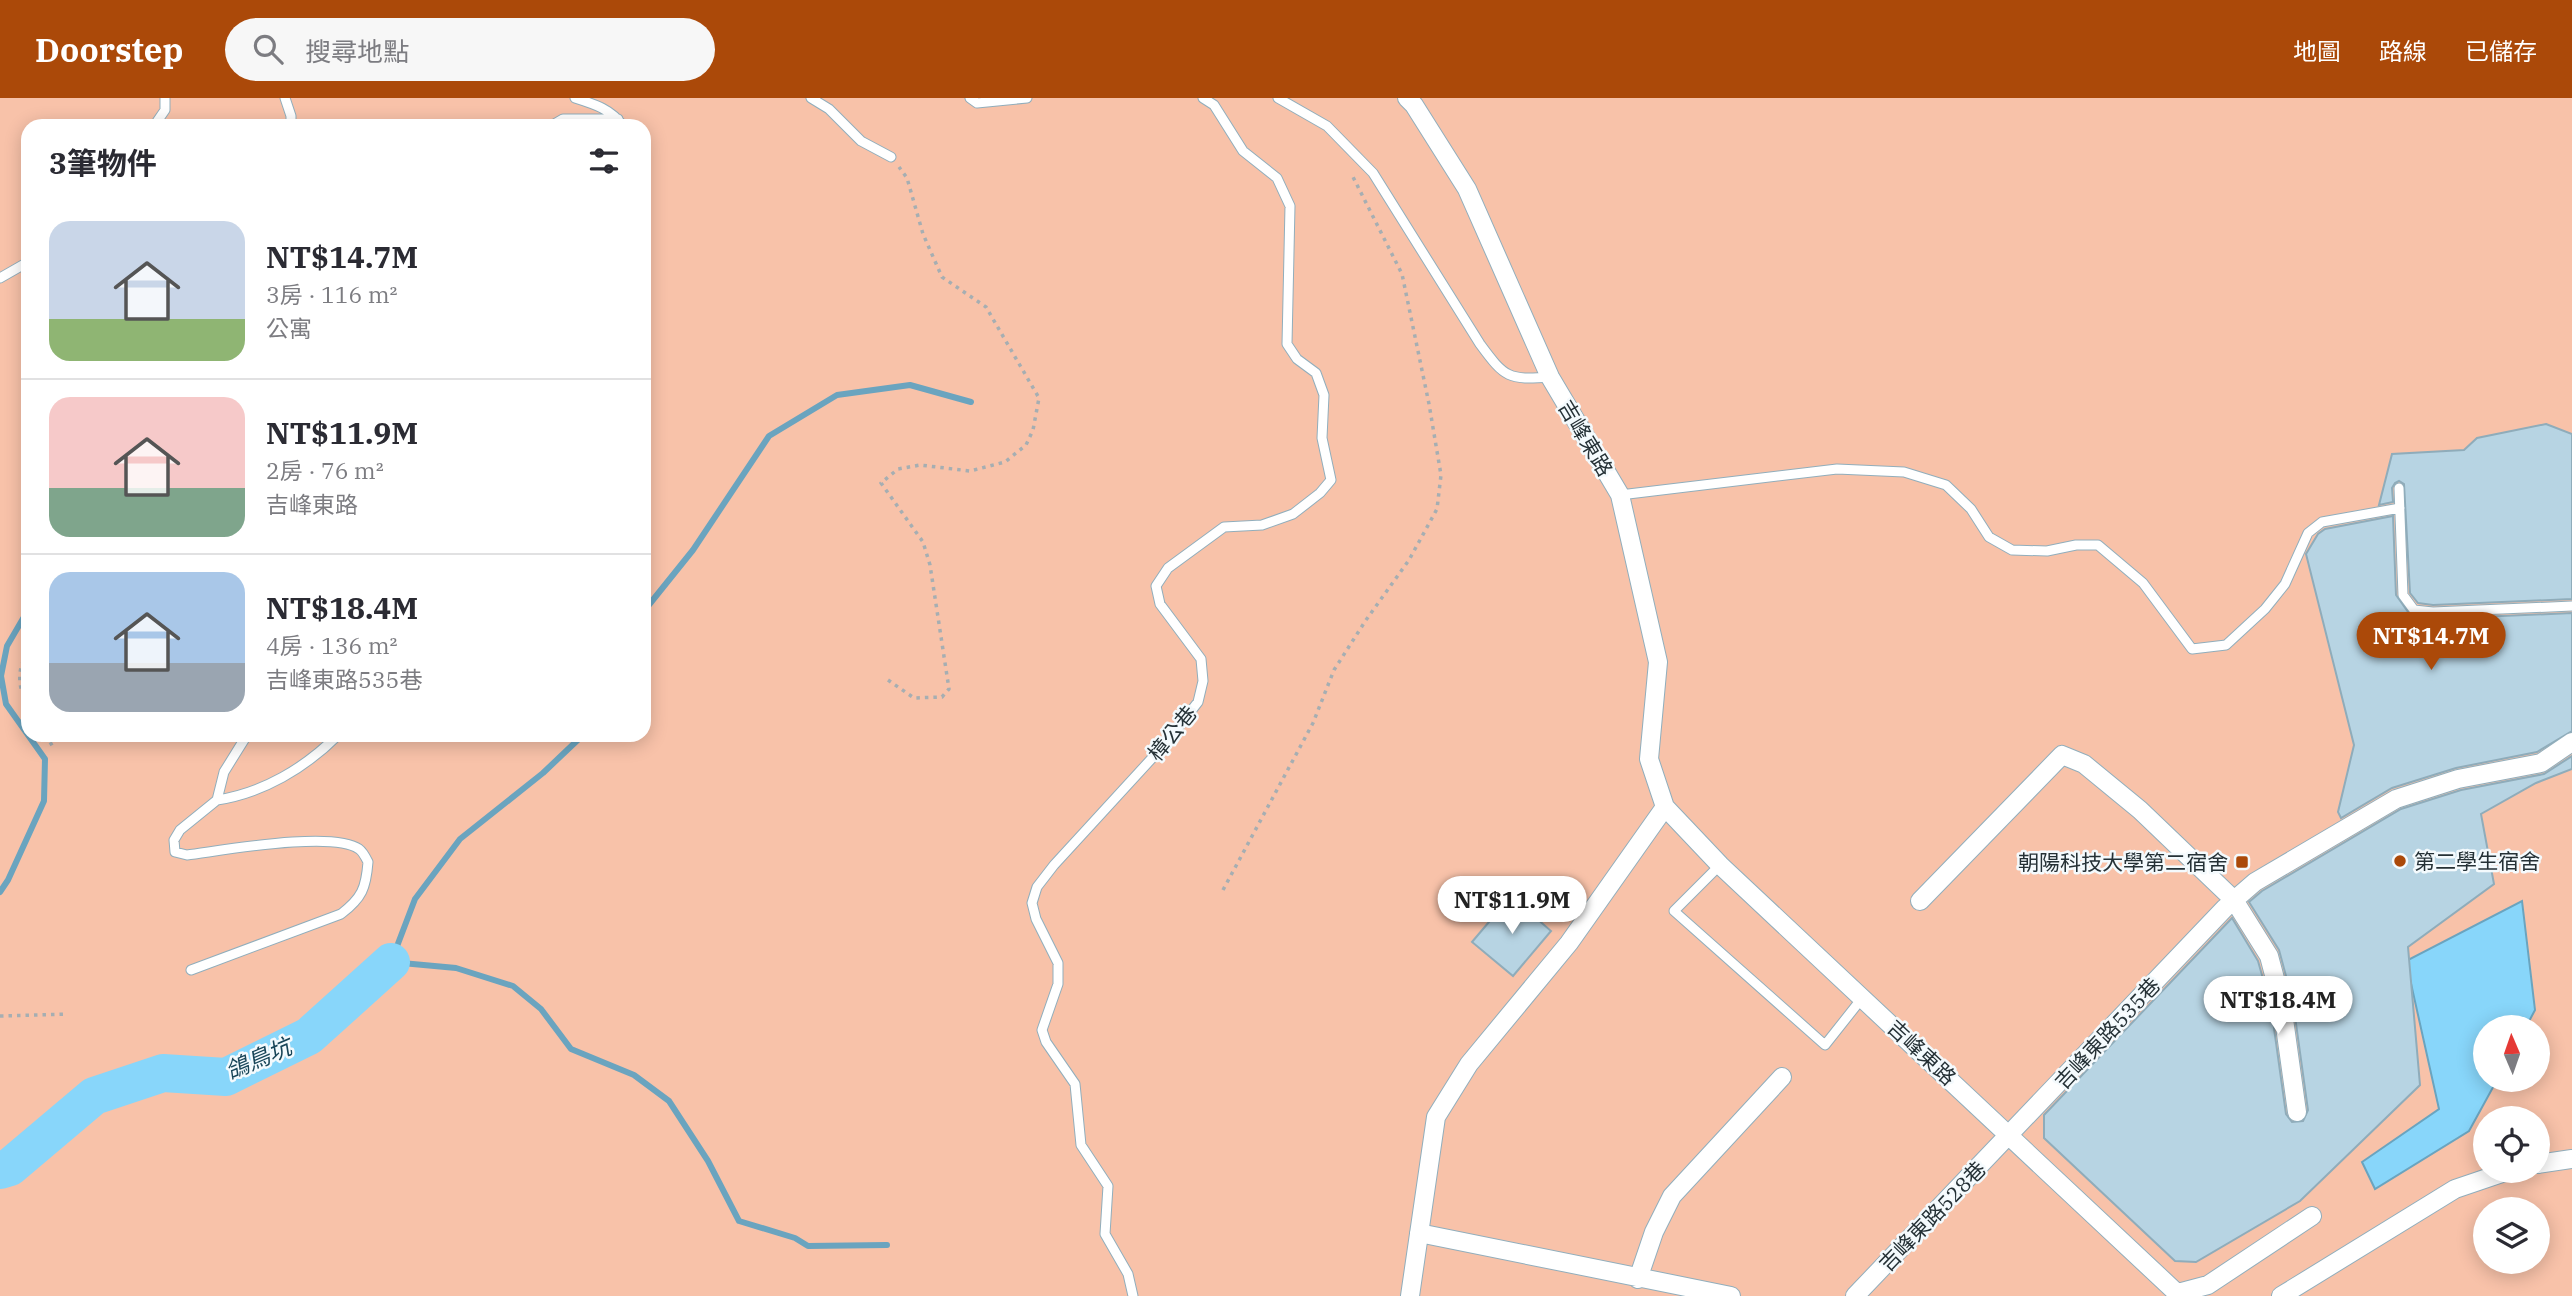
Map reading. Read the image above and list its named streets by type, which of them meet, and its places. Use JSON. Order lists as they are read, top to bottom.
{
  "streets": {
    "street": ["吉峰東路", "吉峰東路535巷", "吉峰東路528巷"],
    "lane": ["樟公巷"]
  },
  "crossings": [
    ["吉峰東路", "吉峰東路535巷"],
    ["吉峰東路", "吉峰東路528巷"],
    ["吉峰東路535巷", "吉峰東路528巷"]
  ],
  "water": ["鴿鳥坑"],
  "places": {
    "other": ["第二學生宿舍"],
    "transit": ["朝陽科技大學第二宿舍"]
  },
  "north": "top",
  "page": {
    "header": "Doorstep",
    "search": "搜尋地點",
    "nav": ["地圖", "路線", "已儲存"],
    "heading": "3筆物件",
    "list": [
      {
        "name": "NT$14.7M",
        "note": "3房 · 116 m² · 公寓"
      },
      {
        "name": "NT$11.9M",
        "note": "2房 · 76 m² · 吉峰東路"
      },
      {
        "name": "NT$18.4M",
        "note": "4房 · 136 m² · 吉峰東路535巷"
      }
    ],
    "price": ["NT$14.7M", "NT$11.9M", "NT$18.4M"]
  }
}
